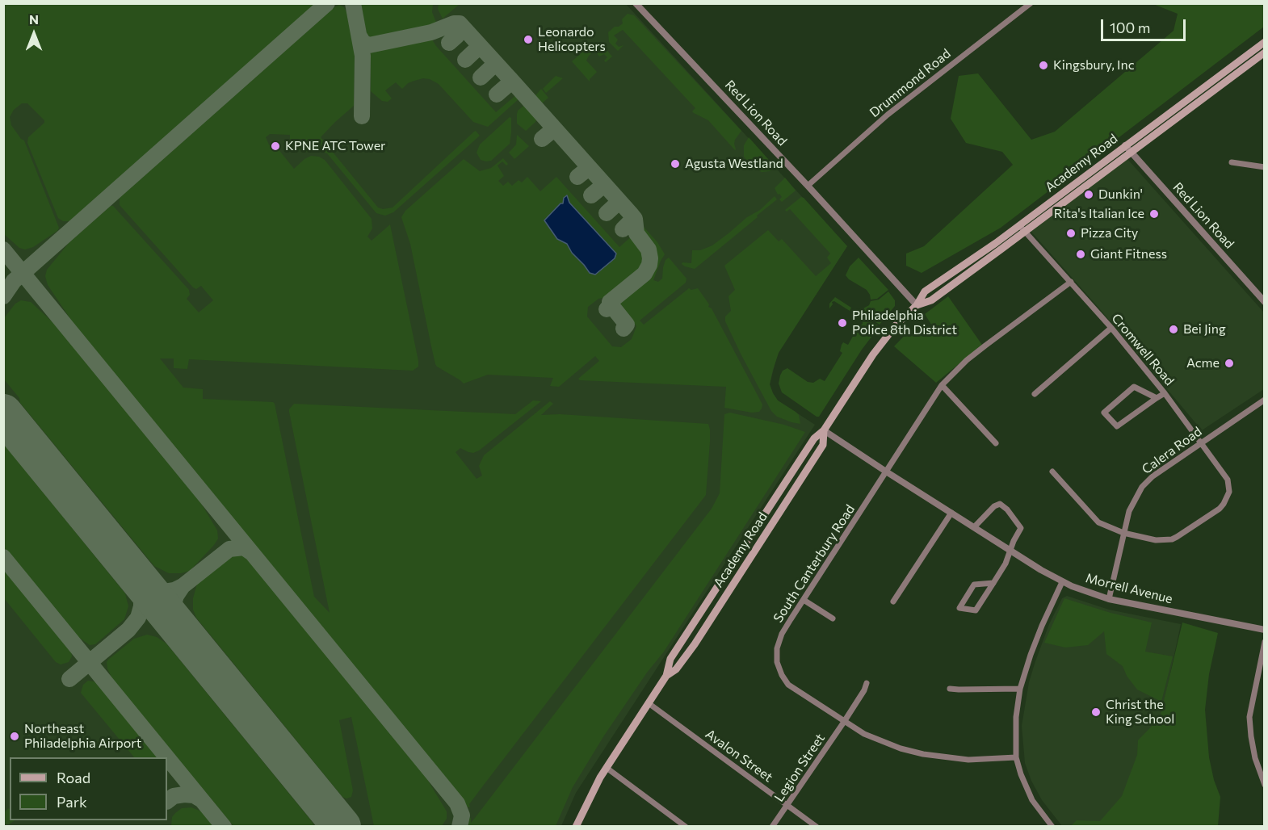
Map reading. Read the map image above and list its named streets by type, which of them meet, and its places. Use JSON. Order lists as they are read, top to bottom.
{
  "streets": {
    "main road": ["Academy Road"],
    "street": [
      "Drummond Road",
      "Red Lion Road",
      "Cromwell Road",
      "Calera Road",
      "South Canterbury Road",
      "Morrell Avenue",
      "Avalon Street",
      "Legion Street"
    ]
  },
  "crossings": [
    ["Drummond Road", "Red Lion Road"],
    ["Red Lion Road", "Academy Road"],
    ["Academy Road", "Cromwell Road"],
    ["Academy Road", "Morrell Avenue"],
    ["Academy Road", "Avalon Street"],
    ["Cromwell Road", "Calera Road"],
    ["Cromwell Road", "South Canterbury Road"],
    ["Calera Road", "Morrell Avenue"],
    ["South Canterbury Road", "Morrell Avenue"],
    ["South Canterbury Road", "Legion Street"],
    ["Avalon Street", "Legion Street"]
  ],
  "places": [
    "Leonardo Helicopters",
    "Kingsbury, Inc",
    "KPNE ATC Tower",
    "Agusta Westland",
    "Dunkin'",
    "Rita's Italian Ice",
    "Pizza City",
    "Giant Fitness",
    "Philadelphia Police 8th District",
    "Bei Jing",
    "Acme",
    "Christ the King School",
    "Northeast Philadelphia Airport"
  ],
  "legend": ["Road", "Park"],
  "scale_bar": "100 m",
  "north": "top"
}
